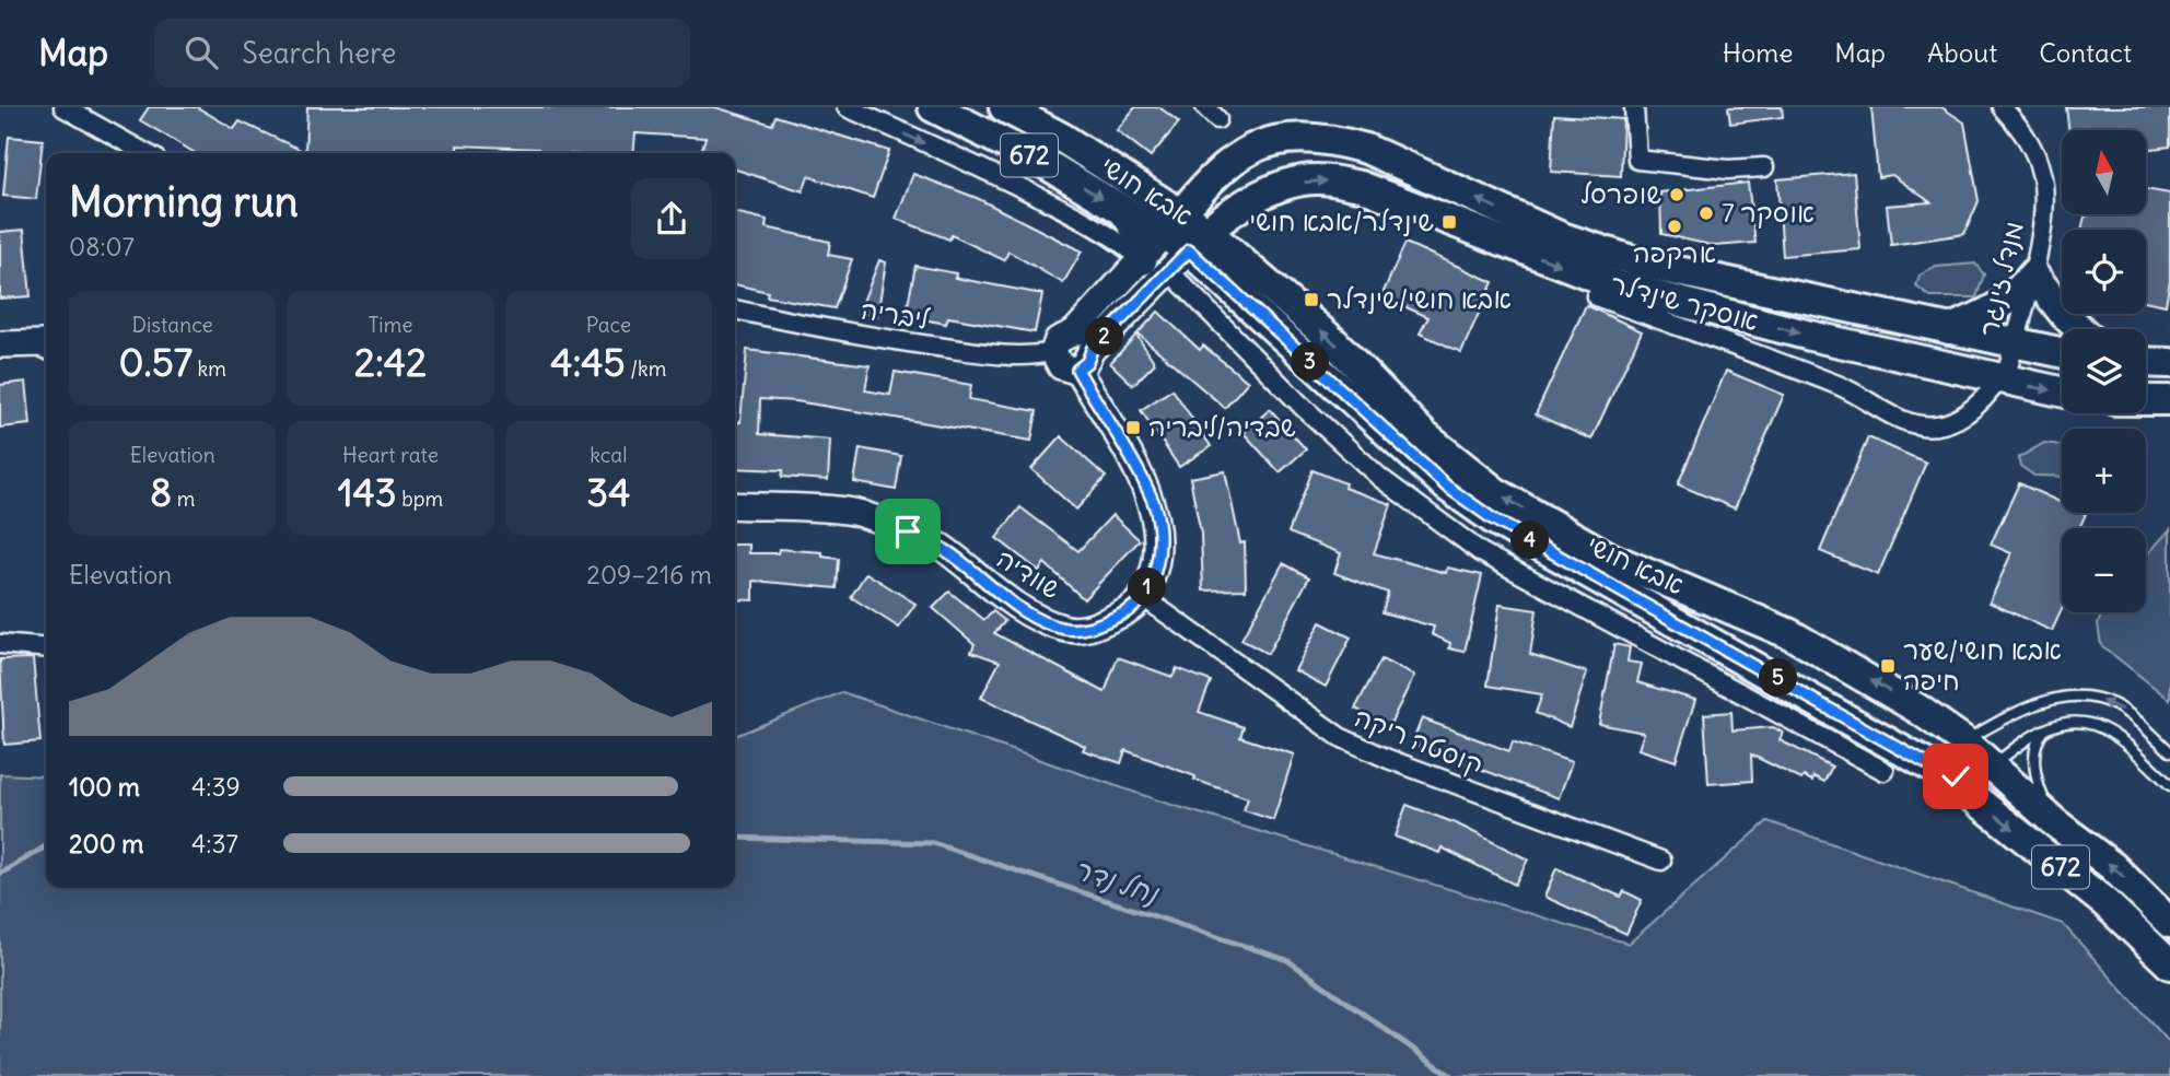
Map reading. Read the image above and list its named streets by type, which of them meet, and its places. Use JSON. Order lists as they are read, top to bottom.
{
  "streets": {
    "main road": ["672", "אבא חושי", "אוסקר שינדלר"],
    "street": [
      "מנדל זינגר",
      "ליבריה",
      "שוודיה",
      "קוסטה ריקה"
    ]
  },
  "crossings": [
    ["אבא חושי", "אוסקר שינדלר"],
    ["מנדל זינגר", "אוסקר שינדלר"],
    ["שוודיה", "קוסטה ריקה"]
  ],
  "water": ["נחל נדר"],
  "places": {
    "other": ["שופרסל", "אוסקר 7", "ארקפה"],
    "transit": [
      "שינדלר/אבא חושי",
      "אבא חושי/שינדלר",
      "שבדיה/ליבריה",
      "אבא חושי/שער חיפה"
    ]
  },
  "north": "top",
  "page": {
    "header": "Map",
    "search": "Search here",
    "nav": [
      "Home",
      "Map",
      "About",
      "Contact"
    ],
    "map_buttons": ["+", "−"],
    "heading": ["Morning run", "08:07"],
    "stats": [
      ["Distance", "0.57 km"],
      ["Time", "2:42"],
      ["Pace", "4:45 /km"],
      ["Elevation", "8 m"],
      ["Heart rate", "143 bpm"],
      ["kcal", "34"]
    ],
    "pins": [
      "2",
      "3",
      "4",
      "1",
      "5"
    ],
    "chart": ["Elevation", "209–216 m"],
    "list": [
      {
        "name": "100 m",
        "note": "4:39"
      },
      {
        "name": "200 m",
        "note": "4:37"
      }
    ]
  }
}
